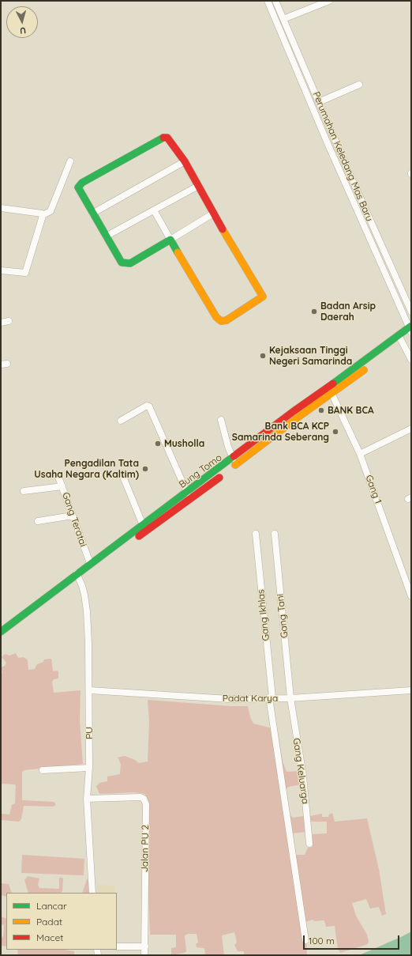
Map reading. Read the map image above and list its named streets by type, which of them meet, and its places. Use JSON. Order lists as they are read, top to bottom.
{
  "streets": {
    "main road": ["Bung Tomo"],
    "street": [
      "Perumahan Keledang Mas Baru",
      "Gang 1",
      "Gang Teratai",
      "Gang Ikhlas",
      "Gang Tani",
      "Padat Karya",
      "PU",
      "Gang Keluarga",
      "Jalan PU 2"
    ]
  },
  "crossings": [
    ["Bung Tomo", "Gang 1"],
    ["Bung Tomo", "Gang Teratai"],
    ["Bung Tomo", "PU"],
    ["Gang Ikhlas", "Padat Karya"],
    ["Gang Tani", "Padat Karya"],
    ["Gang Tani", "Gang Keluarga"],
    ["Padat Karya", "PU"],
    ["Padat Karya", "Gang Keluarga"],
    ["PU", "Jalan PU 2"]
  ],
  "places": [
    "Badan Arsip Daerah",
    "Kejaksaan Tinggi Negeri Samarinda",
    "BANK BCA",
    "Bank BCA KCP Samarinda Seberang",
    "Musholla",
    "Pengadilan Tata Usaha Negara (Kaltim)"
  ],
  "legend": ["Lancar", "Padat", "Macet"],
  "scale_bar": "100 m",
  "north": "bottom"
}
